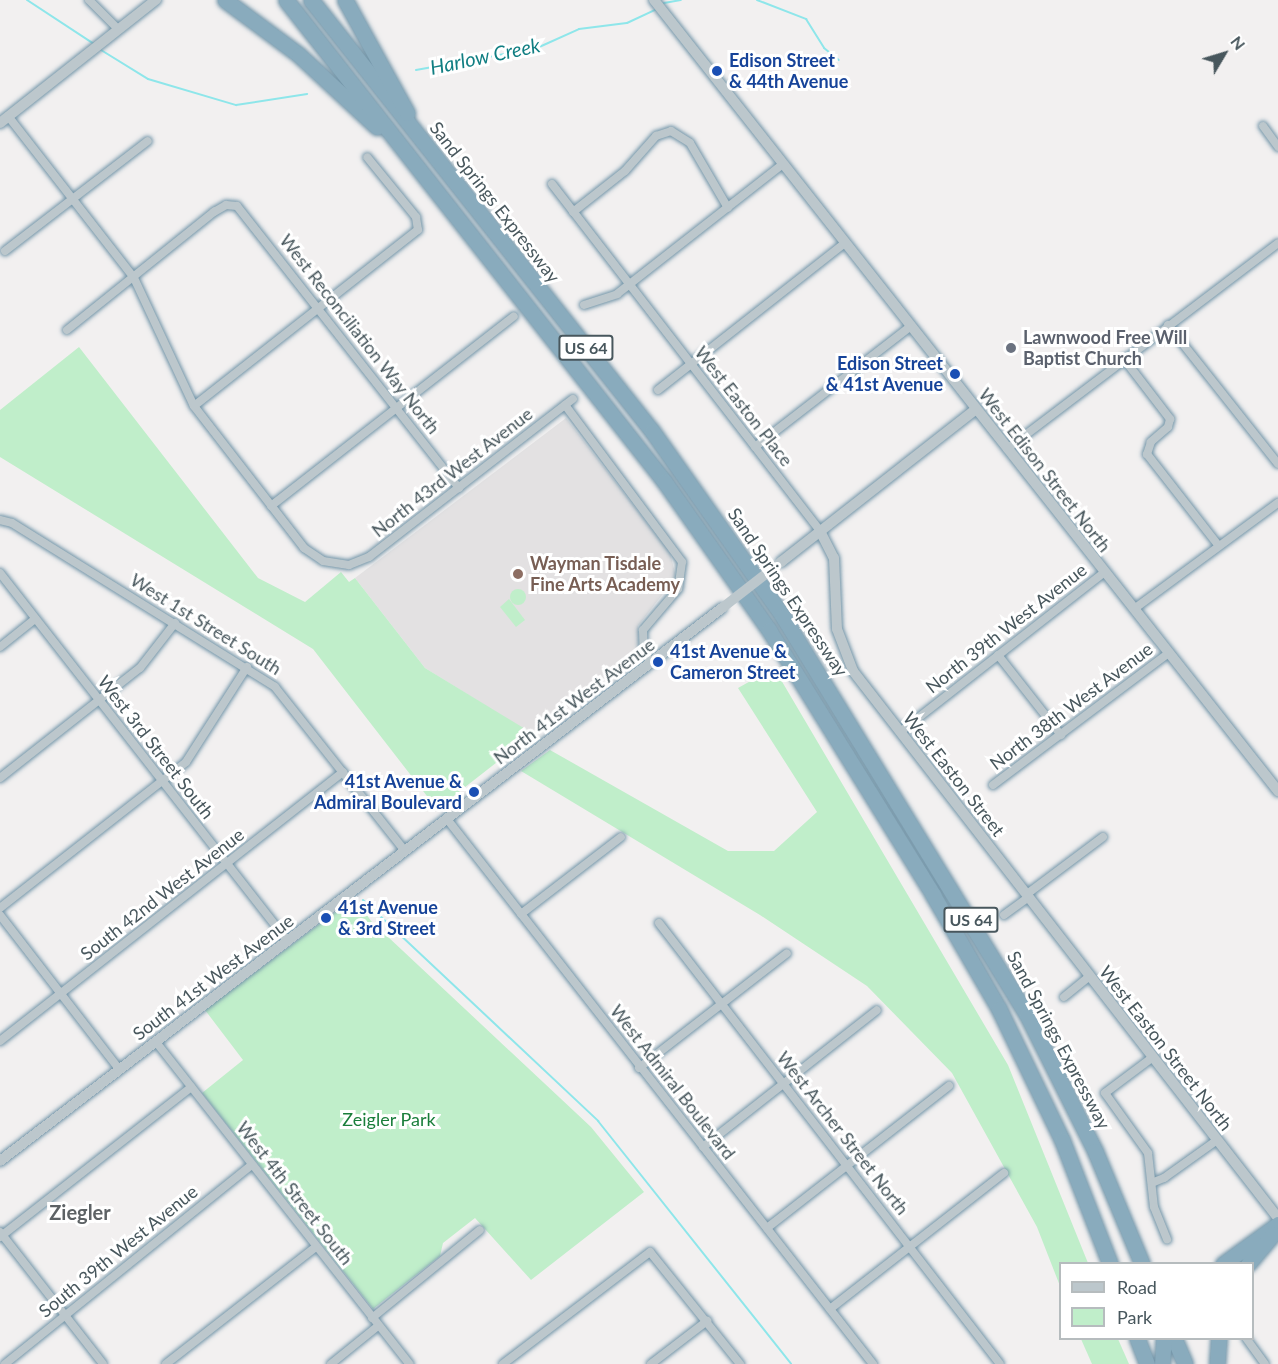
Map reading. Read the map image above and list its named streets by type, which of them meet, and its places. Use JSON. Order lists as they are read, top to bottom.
{
  "streets": {
    "highway": ["Sand Springs Expressway", "US 64"],
    "street": [
      "West Reconciliation Way North",
      "West Easton Place",
      "West Edison Street North",
      "North 43rd West Avenue",
      "West 1st Street South",
      "North 39th West Avenue",
      "North 41st West Avenue",
      "North 38th West Avenue",
      "West 3rd Street South",
      "West Easton Street",
      "South 42nd West Avenue",
      "South 41st West Avenue",
      "West Easton Street North",
      "West Admiral Boulevard",
      "West Archer Street North",
      "West 4th Street South",
      "South 39th West Avenue"
    ]
  },
  "crossings": [
    ["West Reconciliation Way North", "North 43rd West Avenue"],
    ["West Easton Place", "North 41st West Avenue"],
    ["West Easton Place", "West Easton Street"],
    ["West Edison Street North", "North 39th West Avenue"],
    ["West Edison Street North", "North 41st West Avenue"],
    ["West Edison Street North", "North 38th West Avenue"],
    ["West 1st Street South", "South 42nd West Avenue"],
    ["West 1st Street South", "South 41st West Avenue"],
    ["North 39th West Avenue", "West Easton Street"],
    ["North 41st West Avenue", "South 41st West Avenue"],
    ["North 41st West Avenue", "West Admiral Boulevard"],
    ["West 3rd Street South", "South 42nd West Avenue"],
    ["West 3rd Street South", "South 41st West Avenue"],
    ["West Easton Street", "West Easton Street North"],
    ["South 41st West Avenue", "West Admiral Boulevard"],
    ["South 41st West Avenue", "West 4th Street South"],
    ["West 4th Street South", "South 39th West Avenue"]
  ],
  "districts": ["Ziegler"],
  "water": ["Harlow Creek"],
  "parks": ["Zeigler Park"],
  "places": [
    "Edison Street & 44th Avenue",
    "Lawnwood Free Will Baptist Church",
    "Edison Street & 41st Avenue",
    "Wayman Tisdale Fine Arts Academy",
    "41st Avenue & Cameron Street",
    "41st Avenue & Admiral Boulevard",
    "41st Avenue & 3rd Street"
  ],
  "legend": ["Road", "Park"],
  "north": "top right"
}
